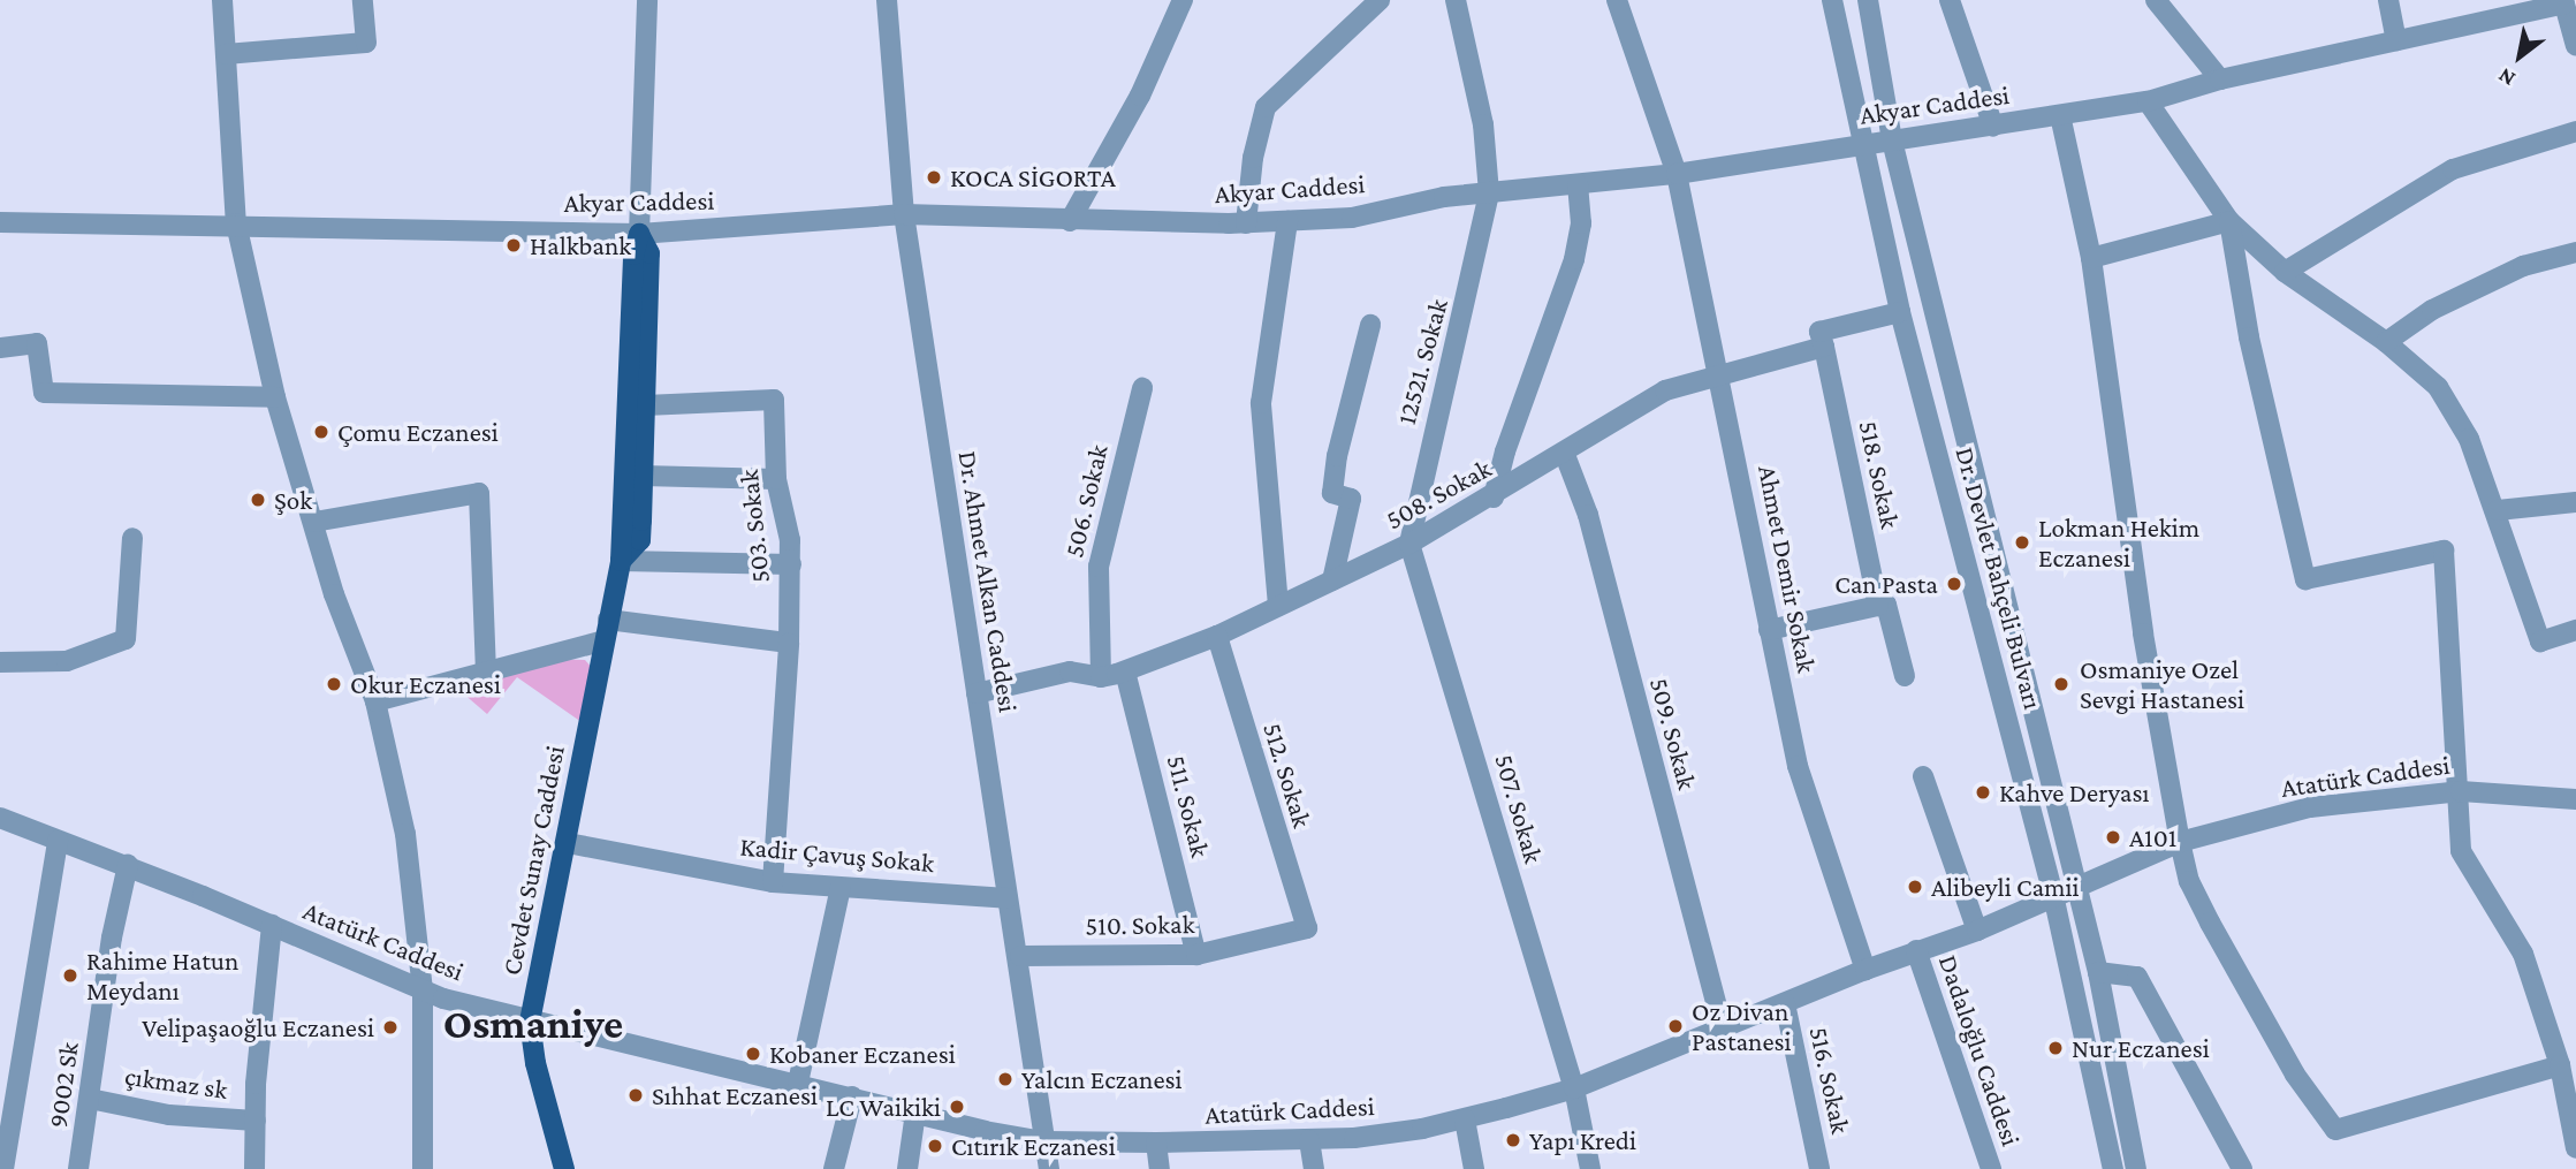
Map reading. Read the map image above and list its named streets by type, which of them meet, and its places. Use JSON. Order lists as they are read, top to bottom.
{
  "streets": {
    "main road": ["Cevdet Sunay Caddesi"],
    "street": [
      "Akyar Caddesi",
      "12521. Sokak",
      "518. Sokak",
      "508. Sokak",
      "506. Sokak",
      "503. Sokak",
      "Ahmet Demir Sokak",
      "Dr. Devlet Bahçeli Bulvarı",
      "Dr. Ahmet Alkan Caddesi",
      "509. Sokak",
      "512. Sokak",
      "Atatürk Caddesi",
      "511. Sokak",
      "507. Sokak",
      "Kadir Çavuş Sokak",
      "510. Sokak",
      "Dadaloğlu Caddesi",
      "516. Sokak",
      "çıkmaz sk",
      "9002 Sk"
    ]
  },
  "crossings": [
    ["Akyar Caddesi", "12521. Sokak"],
    ["Akyar Caddesi", "Ahmet Demir Sokak"],
    ["Akyar Caddesi", "Dr. Devlet Bahçeli Bulvarı"],
    ["Akyar Caddesi", "Dr. Ahmet Alkan Caddesi"],
    ["12521. Sokak", "508. Sokak"],
    ["12521. Sokak", "507. Sokak"],
    ["518. Sokak", "508. Sokak"],
    ["508. Sokak", "506. Sokak"],
    ["508. Sokak", "Ahmet Demir Sokak"],
    ["508. Sokak", "Dr. Ahmet Alkan Caddesi"],
    ["508. Sokak", "509. Sokak"],
    ["508. Sokak", "512. Sokak"],
    ["508. Sokak", "511. Sokak"],
    ["508. Sokak", "507. Sokak"],
    ["503. Sokak", "Kadir Çavuş Sokak"],
    ["Ahmet Demir Sokak", "Atatürk Caddesi"],
    ["Dr. Devlet Bahçeli Bulvarı", "Atatürk Caddesi"],
    ["Dr. Ahmet Alkan Caddesi", "Atatürk Caddesi"],
    ["Dr. Ahmet Alkan Caddesi", "Kadir Çavuş Sokak"],
    ["Dr. Ahmet Alkan Caddesi", "510. Sokak"],
    ["509. Sokak", "Atatürk Caddesi"],
    ["512. Sokak", "510. Sokak"],
    ["Atatürk Caddesi", "507. Sokak"],
    ["Atatürk Caddesi", "Cevdet Sunay Caddesi"],
    ["Atatürk Caddesi", "Dadaloğlu Caddesi"],
    ["Atatürk Caddesi", "516. Sokak"],
    ["Atatürk Caddesi", "9002 Sk"],
    ["511. Sokak", "510. Sokak"],
    ["Kadir Çavuş Sokak", "Cevdet Sunay Caddesi"],
    ["çıkmaz sk", "9002 Sk"]
  ],
  "districts": ["Osmaniye"],
  "places": [
    "KOCA SİGORTA",
    "Halkbank",
    "Çomu Eczanesi",
    "Şok",
    "Lokman Hekim Eczanesi",
    "Can Pasta",
    "Okur Eczanesi",
    "Osmaniye Ozel Sevgi Hastanesi",
    "Kahve Deryası",
    "A101",
    "Alibeyli Camii",
    "Rahime Hatun Meydanı",
    "Oz Divan Pastanesi",
    "Velipaşaoğlu Eczanesi",
    "Nur Eczanesi",
    "Kobaner Eczanesi",
    "Yalcın Eczanesi",
    "Sıhhat Eczanesi",
    "LC Waikiki",
    "Yapı Kredi",
    "Cıtırık Eczanesi"
  ],
  "north": "bottom left"
}
